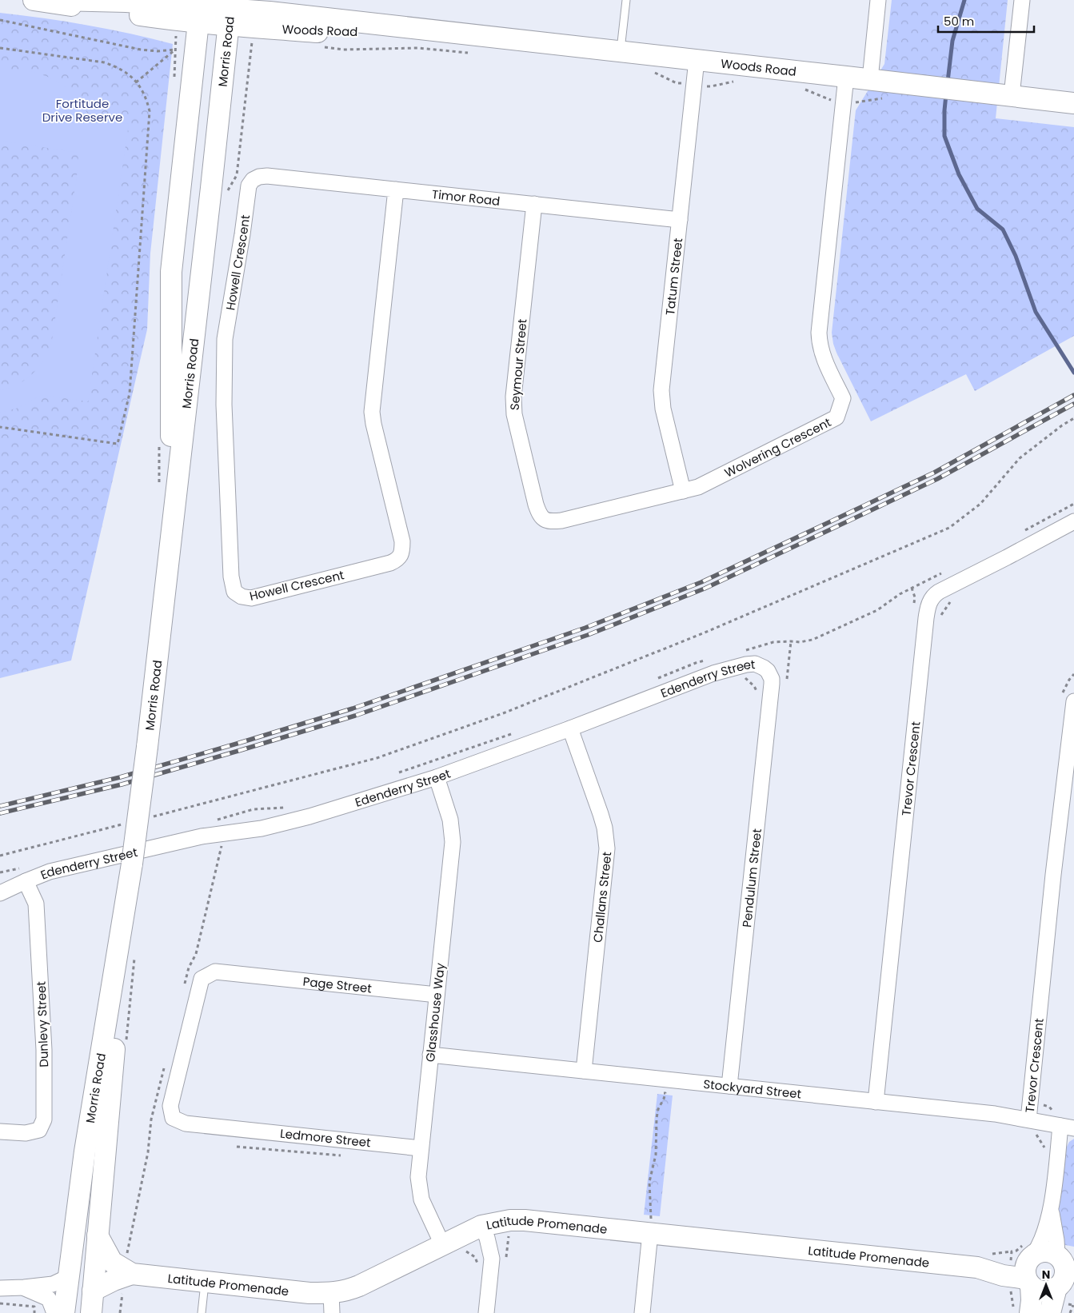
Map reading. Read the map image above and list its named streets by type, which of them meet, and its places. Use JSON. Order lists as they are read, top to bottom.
{
  "streets": {
    "street": [
      "Woods Road",
      "Morris Road",
      "Timor Road",
      "Howell Crescent",
      "Tatum Street",
      "Seymour Street",
      "Wolvering Crescent",
      "Edenderry Street",
      "Trevor Crescent",
      "Pendulum Street",
      "Challans Street",
      "Page Street",
      "Glasshouse Way",
      "Dunlevy Street",
      "Stockyard Street",
      "Ledmore Street",
      "Latitude Promenade"
    ]
  },
  "crossings": [
    ["Woods Road", "Morris Road"],
    ["Woods Road", "Tatum Street"],
    ["Woods Road", "Wolvering Crescent"],
    ["Morris Road", "Latitude Promenade"],
    ["Timor Road", "Howell Crescent"],
    ["Timor Road", "Tatum Street"],
    ["Timor Road", "Seymour Street"],
    ["Tatum Street", "Wolvering Crescent"],
    ["Seymour Street", "Wolvering Crescent"],
    ["Edenderry Street", "Pendulum Street"],
    ["Edenderry Street", "Challans Street"],
    ["Edenderry Street", "Glasshouse Way"],
    ["Edenderry Street", "Dunlevy Street"],
    ["Trevor Crescent", "Stockyard Street"],
    ["Pendulum Street", "Stockyard Street"],
    ["Challans Street", "Stockyard Street"],
    ["Page Street", "Glasshouse Way"],
    ["Page Street", "Ledmore Street"],
    ["Glasshouse Way", "Stockyard Street"],
    ["Glasshouse Way", "Ledmore Street"],
    ["Glasshouse Way", "Latitude Promenade"]
  ],
  "parks": ["Fortitude Drive Reserve"],
  "scale_bar": "50 m",
  "north": "top"
}
